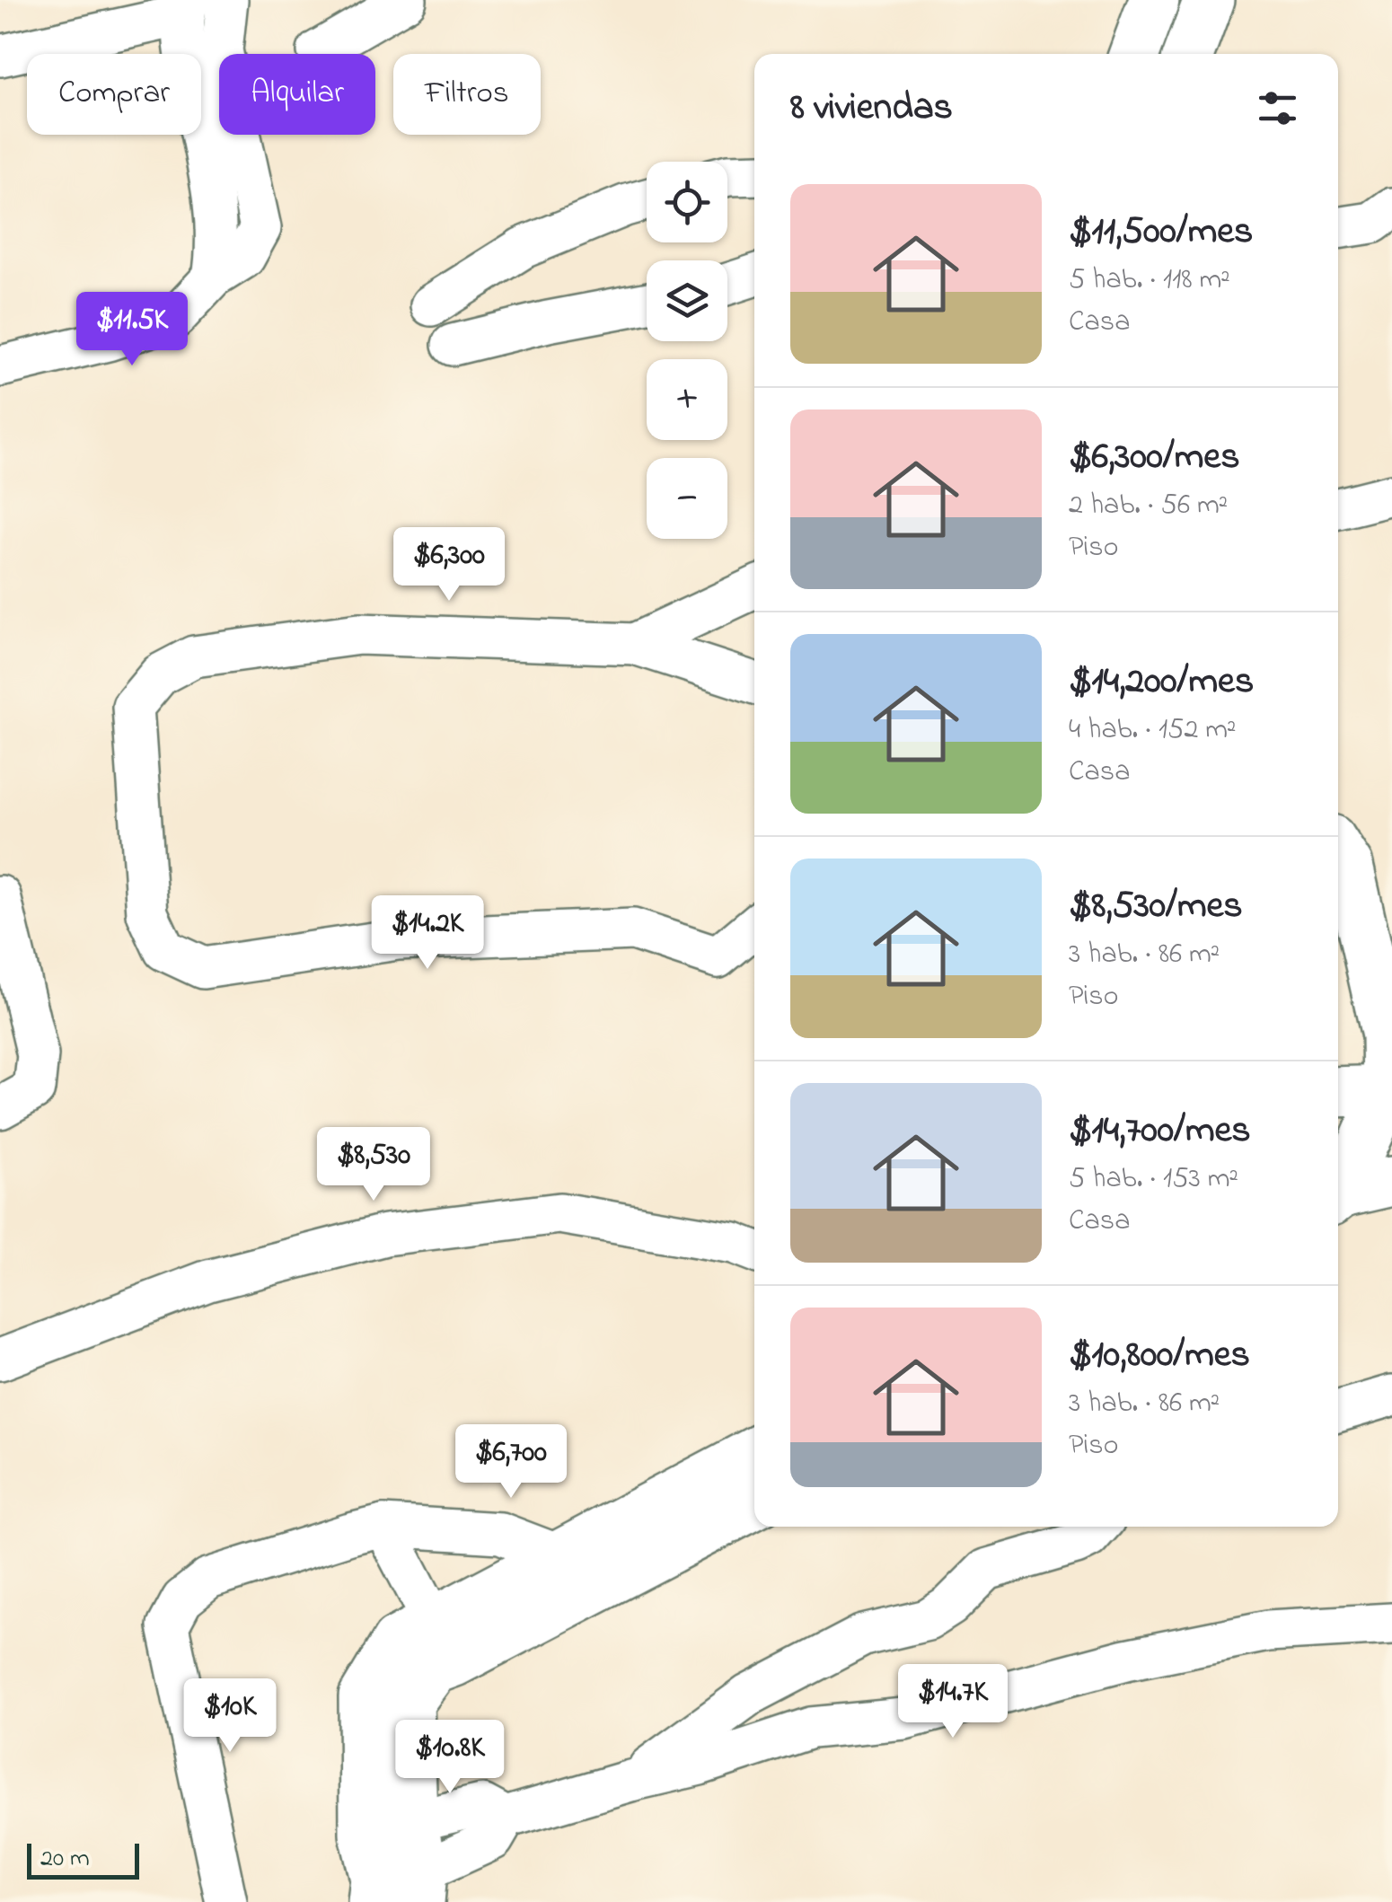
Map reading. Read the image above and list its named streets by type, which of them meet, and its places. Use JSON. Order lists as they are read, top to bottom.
{
  "scale_bar": "20 m",
  "page": {
    "chip": ["Comprar", "Alquilar", "Filtros"],
    "heading": "8 viviendas",
    "map_buttons": ["+", "−"],
    "list": [
      {
        "name": "$11,500/mes",
        "note": "5 hab. · 118 m² · Casa"
      },
      {
        "name": "$6,300/mes",
        "note": "2 hab. · 56 m² · Piso"
      },
      {
        "name": "$14,200/mes",
        "note": "4 hab. · 152 m² · Casa"
      },
      {
        "name": "$8,530/mes",
        "note": "3 hab. · 86 m² · Piso"
      },
      {
        "name": "$14,700/mes",
        "note": "5 hab. · 153 m² · Casa"
      },
      {
        "name": "$10,800/mes",
        "note": "3 hab. · 86 m² · Piso"
      }
    ],
    "price": [
      "$11.5K",
      "$6,300",
      "$14.2K",
      "$8,530",
      "$6,700",
      "$14.7K",
      "$10K",
      "$10.8K"
    ],
    "scale": "20 m"
  }
}
